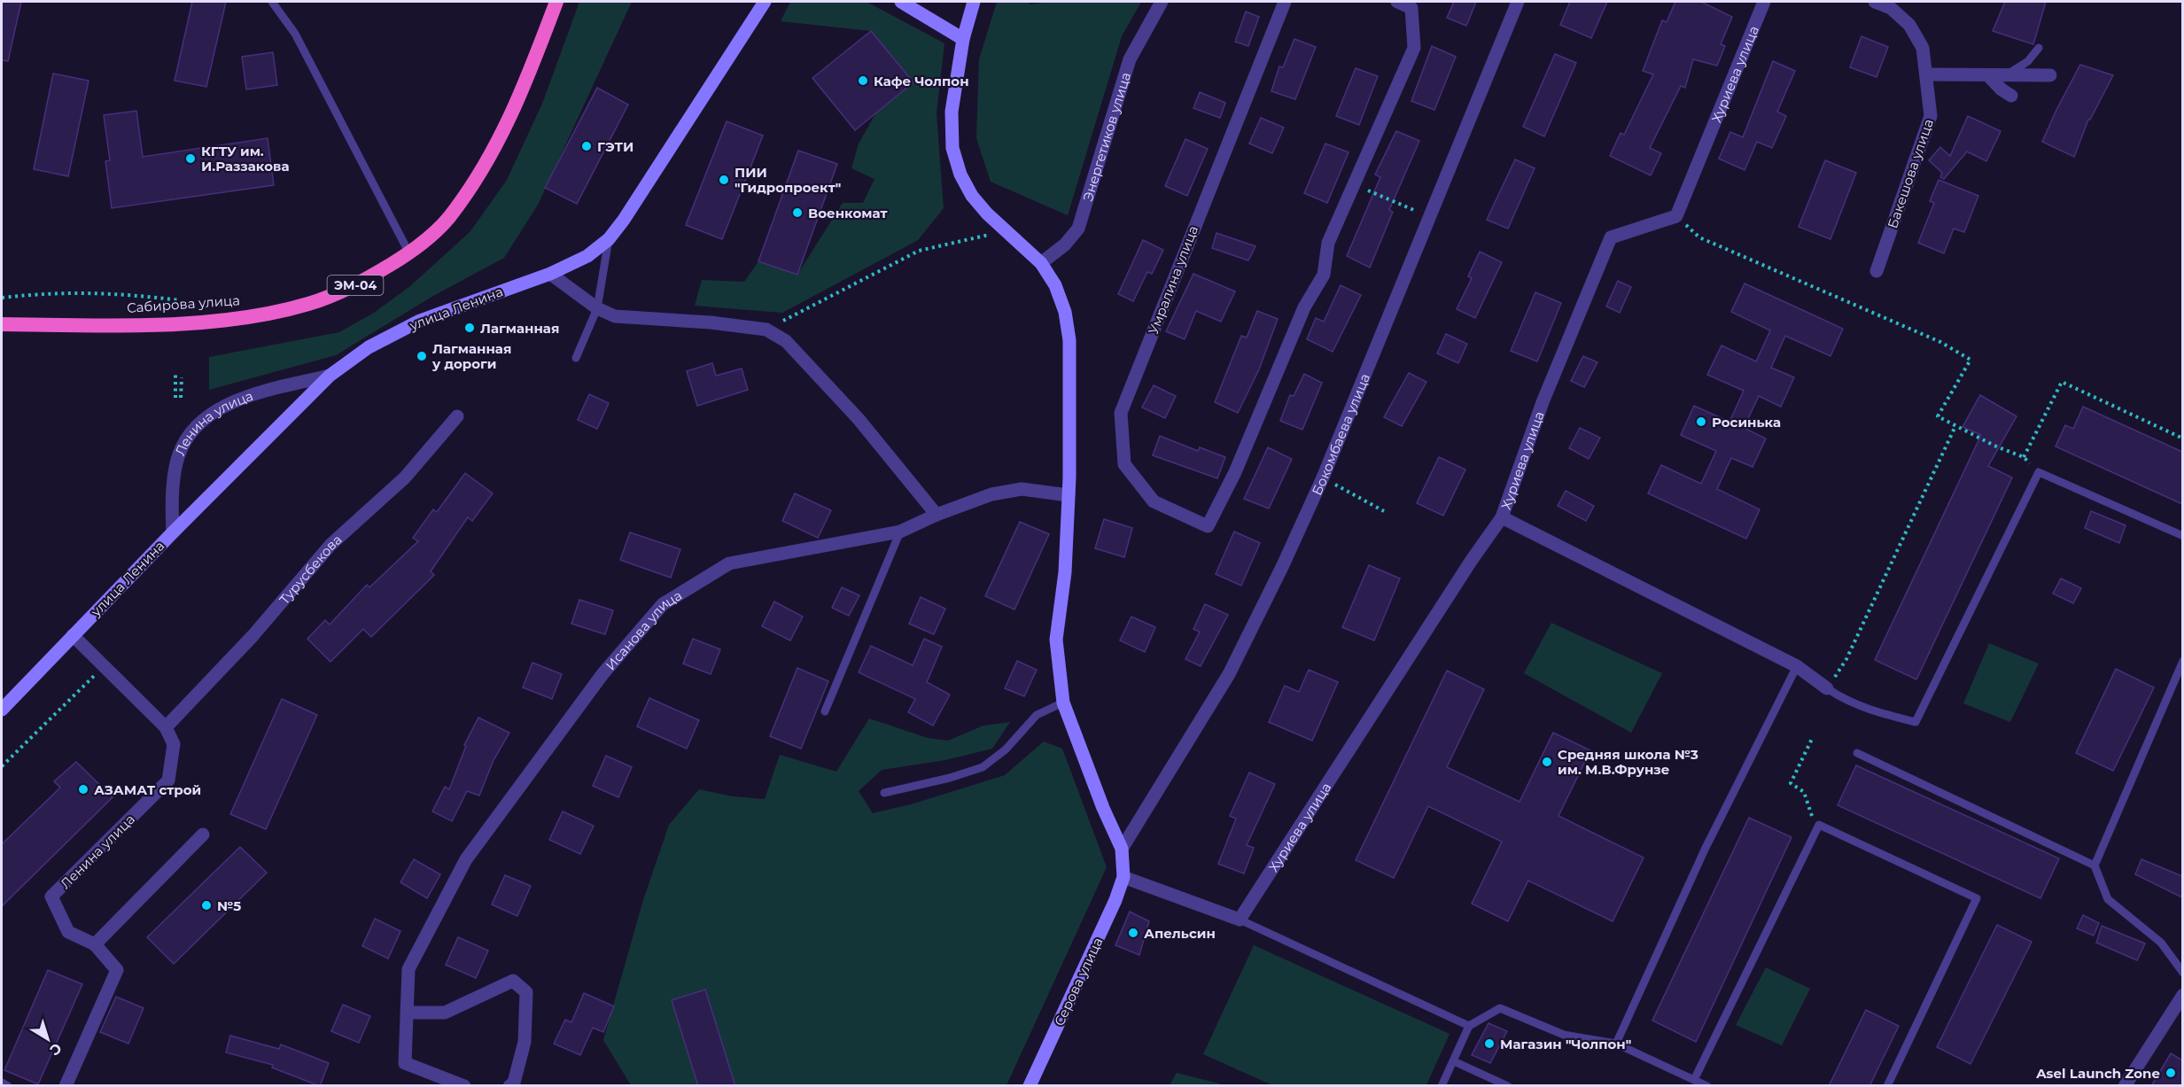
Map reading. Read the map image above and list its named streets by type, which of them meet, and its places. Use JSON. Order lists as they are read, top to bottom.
{
  "streets": {
    "highway": ["ЭМ-04", "Сабирова улица"],
    "main road": ["улица Ленина", "Серова улица"],
    "street": [
      "Хуриева улица",
      "Энергетиков улица",
      "Бакешова улица",
      "Умралина улица",
      "Ленина улица",
      "Бокомбаева улица",
      "Турусбекова",
      "Исанова улица"
    ]
  },
  "crossings": [
    ["улица Ленина", "Ленина улица"],
    ["Ленина улица", "Турусбекова"],
    ["Бокомбаева улица", "Серова улица"]
  ],
  "places": [
    "Кафе Чолпон",
    "ГЭТИ",
    "КГТУ им. И.Раззакова",
    "ПИИ \"Гидропроект\"",
    "Военкомат",
    "Лагманная",
    "Лагманная у дороги",
    "Росинька",
    "Средняя школа №3 им. М.В.Фрунзе",
    "АЗАМАТ строй",
    "№5",
    "Апельсин",
    "Магазин \"Чолпон\"",
    "Asel Launch Zone"
  ],
  "north": "bottom right"
}
